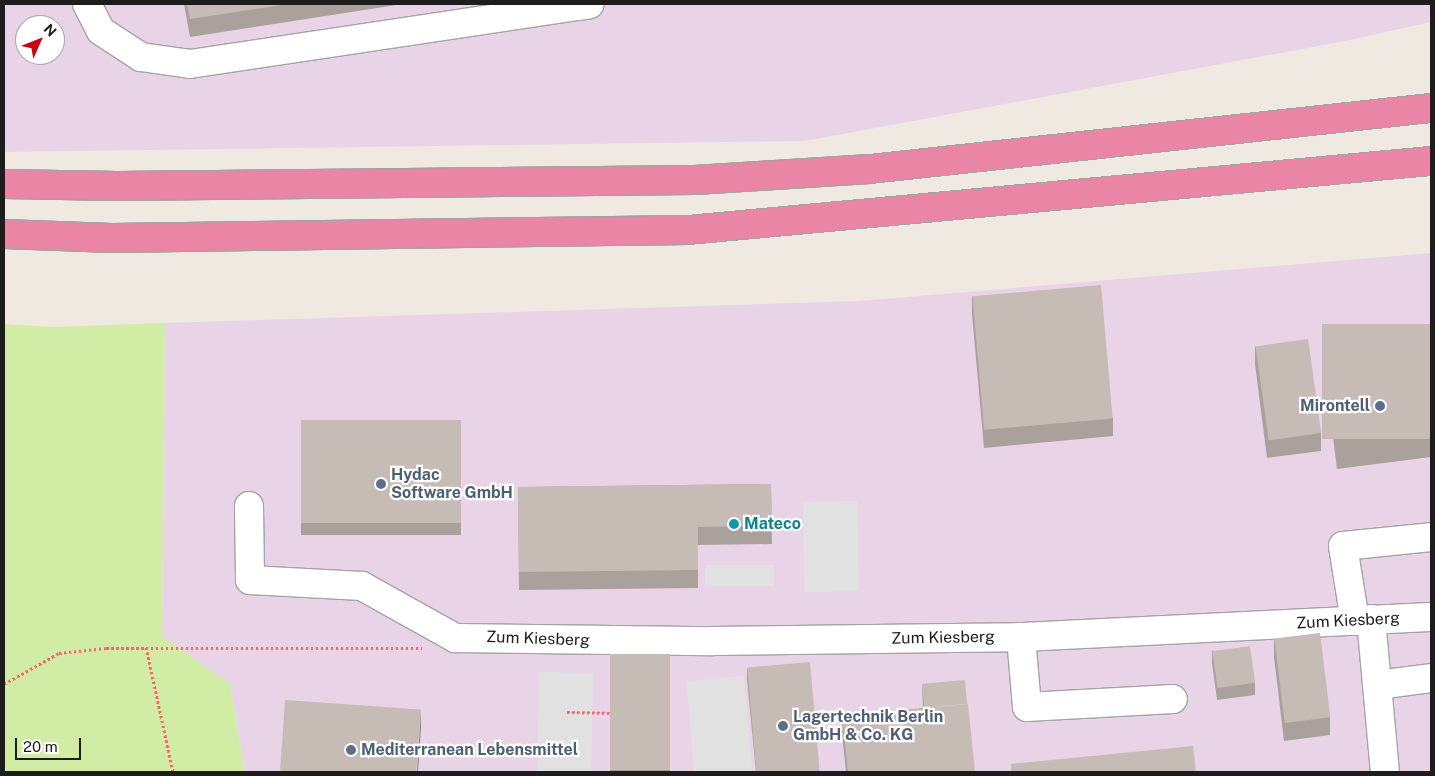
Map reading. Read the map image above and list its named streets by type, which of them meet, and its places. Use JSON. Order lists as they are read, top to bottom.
{
  "streets": {
    "street": ["Zum Kiesberg"]
  },
  "places": [
    "Mirontell",
    "Hydac Software GmbH",
    "Mateco",
    "Lagertechnik Berlin GmbH & Co. KG",
    "Mediterranean Lebensmittel"
  ],
  "scale_bar": "20 m",
  "north": "top right"
}
